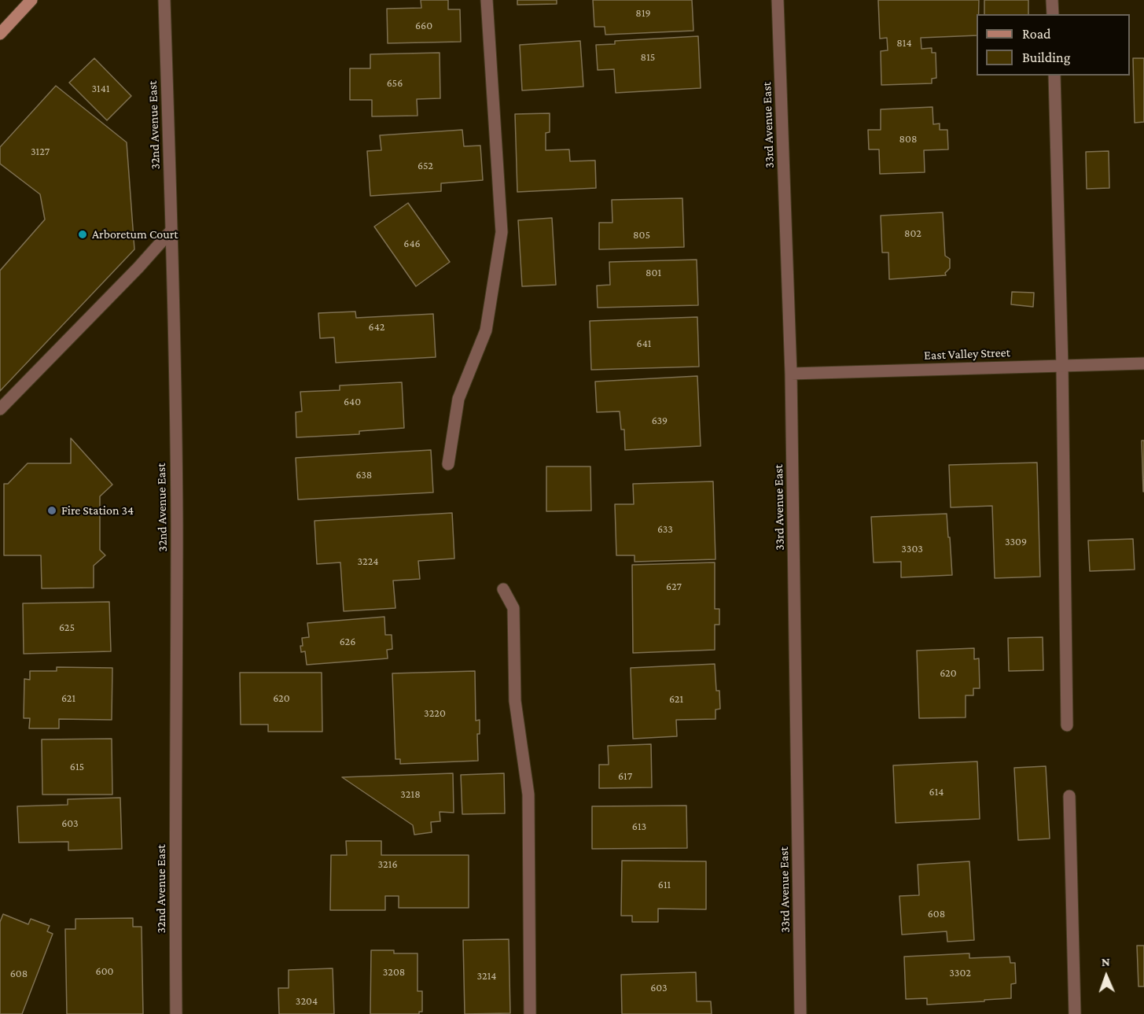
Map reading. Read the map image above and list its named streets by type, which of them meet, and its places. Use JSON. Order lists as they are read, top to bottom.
{
  "streets": {
    "street": ["32nd Avenue East", "33rd Avenue East", "East Valley Street"]
  },
  "crossings": [
    ["33rd Avenue East", "East Valley Street"]
  ],
  "places": ["Arboretum Court", "Fire Station 34"],
  "house_numbers": [
    "819",
    "660",
    "814",
    "815",
    "656",
    "3141",
    "808",
    "3127",
    "652",
    "802",
    "805",
    "646",
    "801",
    "642",
    "641",
    "640",
    "639",
    "638",
    "633",
    "3309",
    "3303",
    "3224",
    "627",
    "625",
    "626",
    "620",
    "621",
    "620",
    "621",
    "3220",
    "615",
    "617",
    "614",
    "3218",
    "603",
    "613",
    "3216",
    "611",
    "608",
    "600",
    "3208",
    "3302",
    "608",
    "3214",
    "603",
    "3204"
  ],
  "legend": ["Road", "Building"],
  "north": "top"
}
